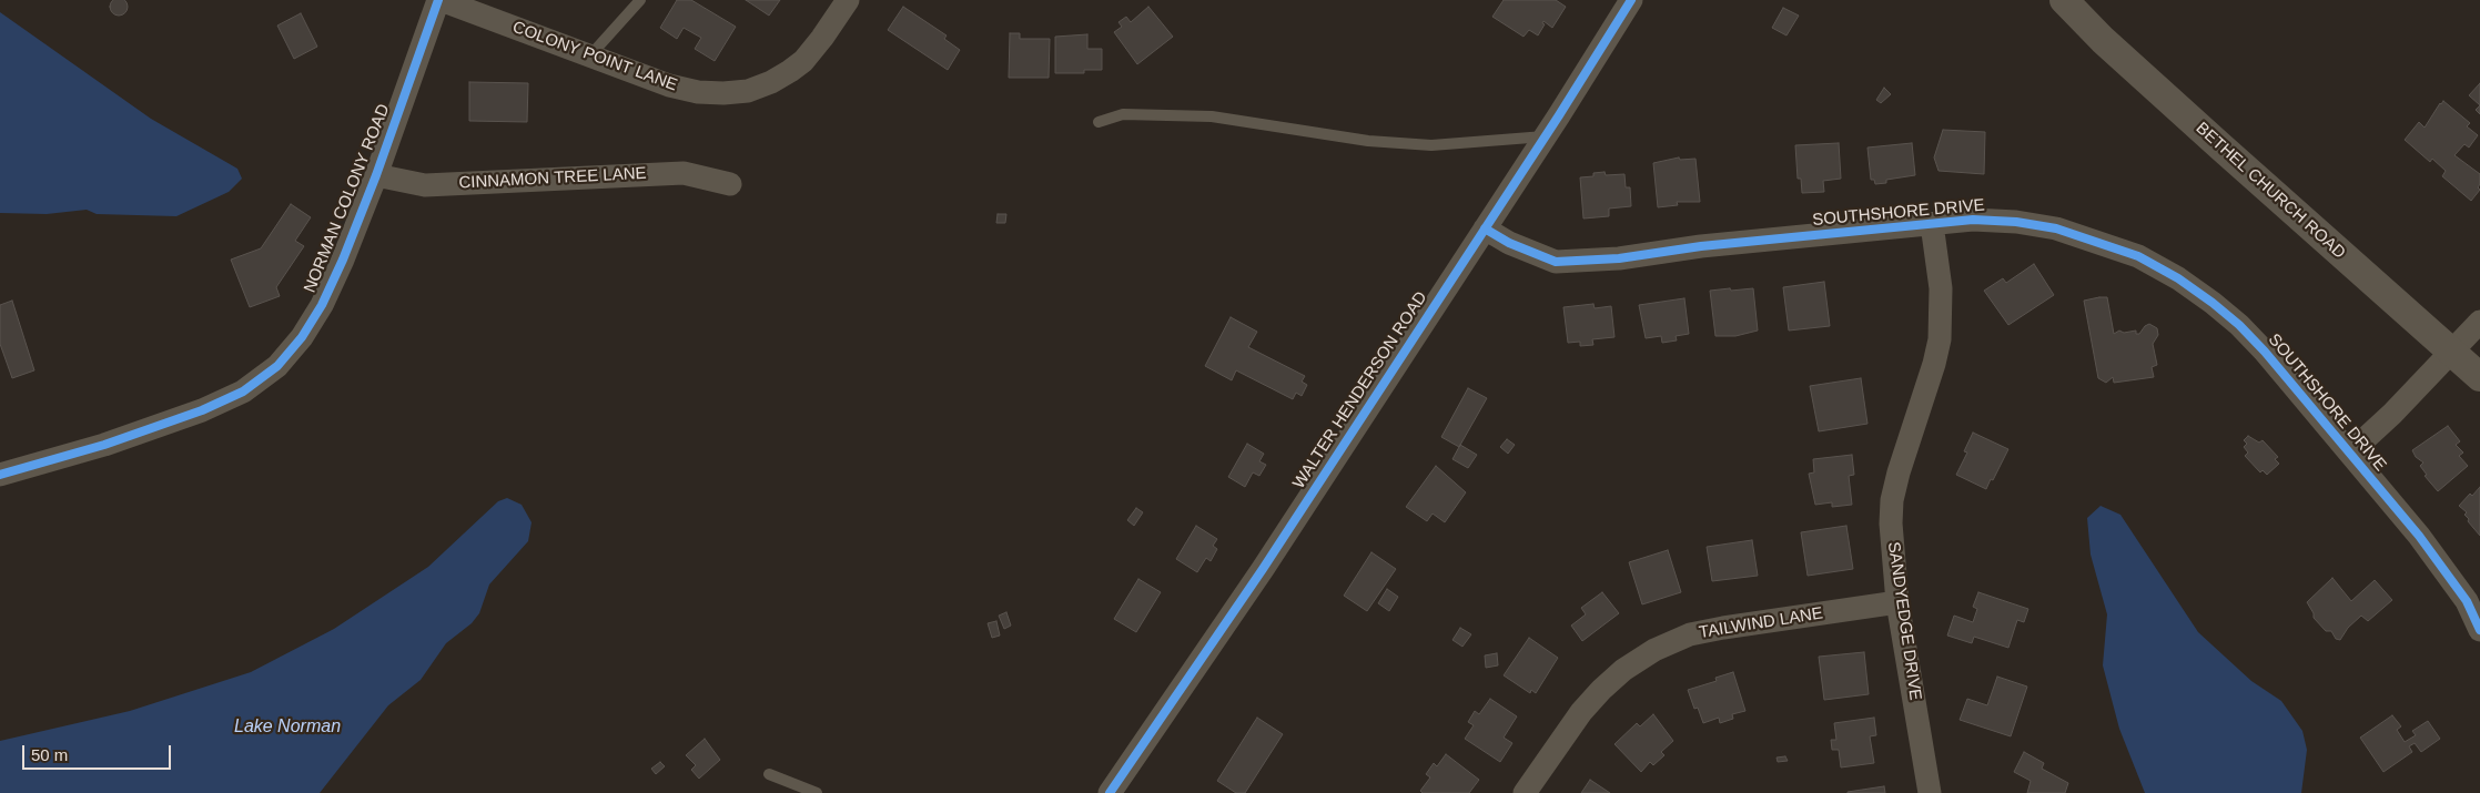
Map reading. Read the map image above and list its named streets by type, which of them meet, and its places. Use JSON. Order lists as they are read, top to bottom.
{
  "streets": {
    "street": [
      "COLONY POINT LANE",
      "CINNAMON TREE LANE",
      "BETHEL CHURCH ROAD",
      "NORMAN COLONY ROAD",
      "SOUTHSHORE DRIVE",
      "WALTER HENDERSON ROAD",
      "SANDYEDGE DRIVE",
      "TAILWIND LANE"
    ]
  },
  "crossings": [
    ["COLONY POINT LANE", "NORMAN COLONY ROAD"],
    ["CINNAMON TREE LANE", "NORMAN COLONY ROAD"],
    ["SOUTHSHORE DRIVE", "WALTER HENDERSON ROAD"],
    ["SOUTHSHORE DRIVE", "SANDYEDGE DRIVE"],
    ["SANDYEDGE DRIVE", "TAILWIND LANE"]
  ],
  "water": ["Lake Norman"],
  "scale_bar": "50 m"
}
